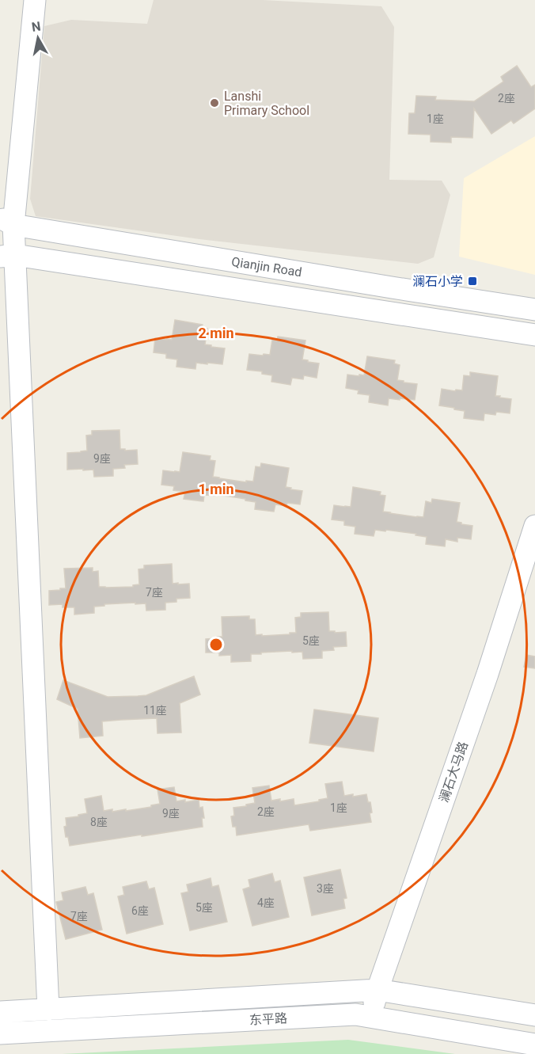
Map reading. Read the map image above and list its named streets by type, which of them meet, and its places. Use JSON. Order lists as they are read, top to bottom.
{
  "streets": {
    "street": ["Qianjin Road", "澜石大马路", "东平路"]
  },
  "crossings": [
    ["澜石大马路", "东平路"]
  ],
  "places": {
    "other": ["Lanshi Primary School"],
    "transit": ["澜石小学"]
  },
  "house_numbers": [
    "2座",
    "1座",
    "9座",
    "7座",
    "5座",
    "11座",
    "1座",
    "2座",
    "9座",
    "8座",
    "3座",
    "4座",
    "5座",
    "6座",
    "7座"
  ],
  "north": "top",
  "rings": ["2 min", "1 min"]
}
